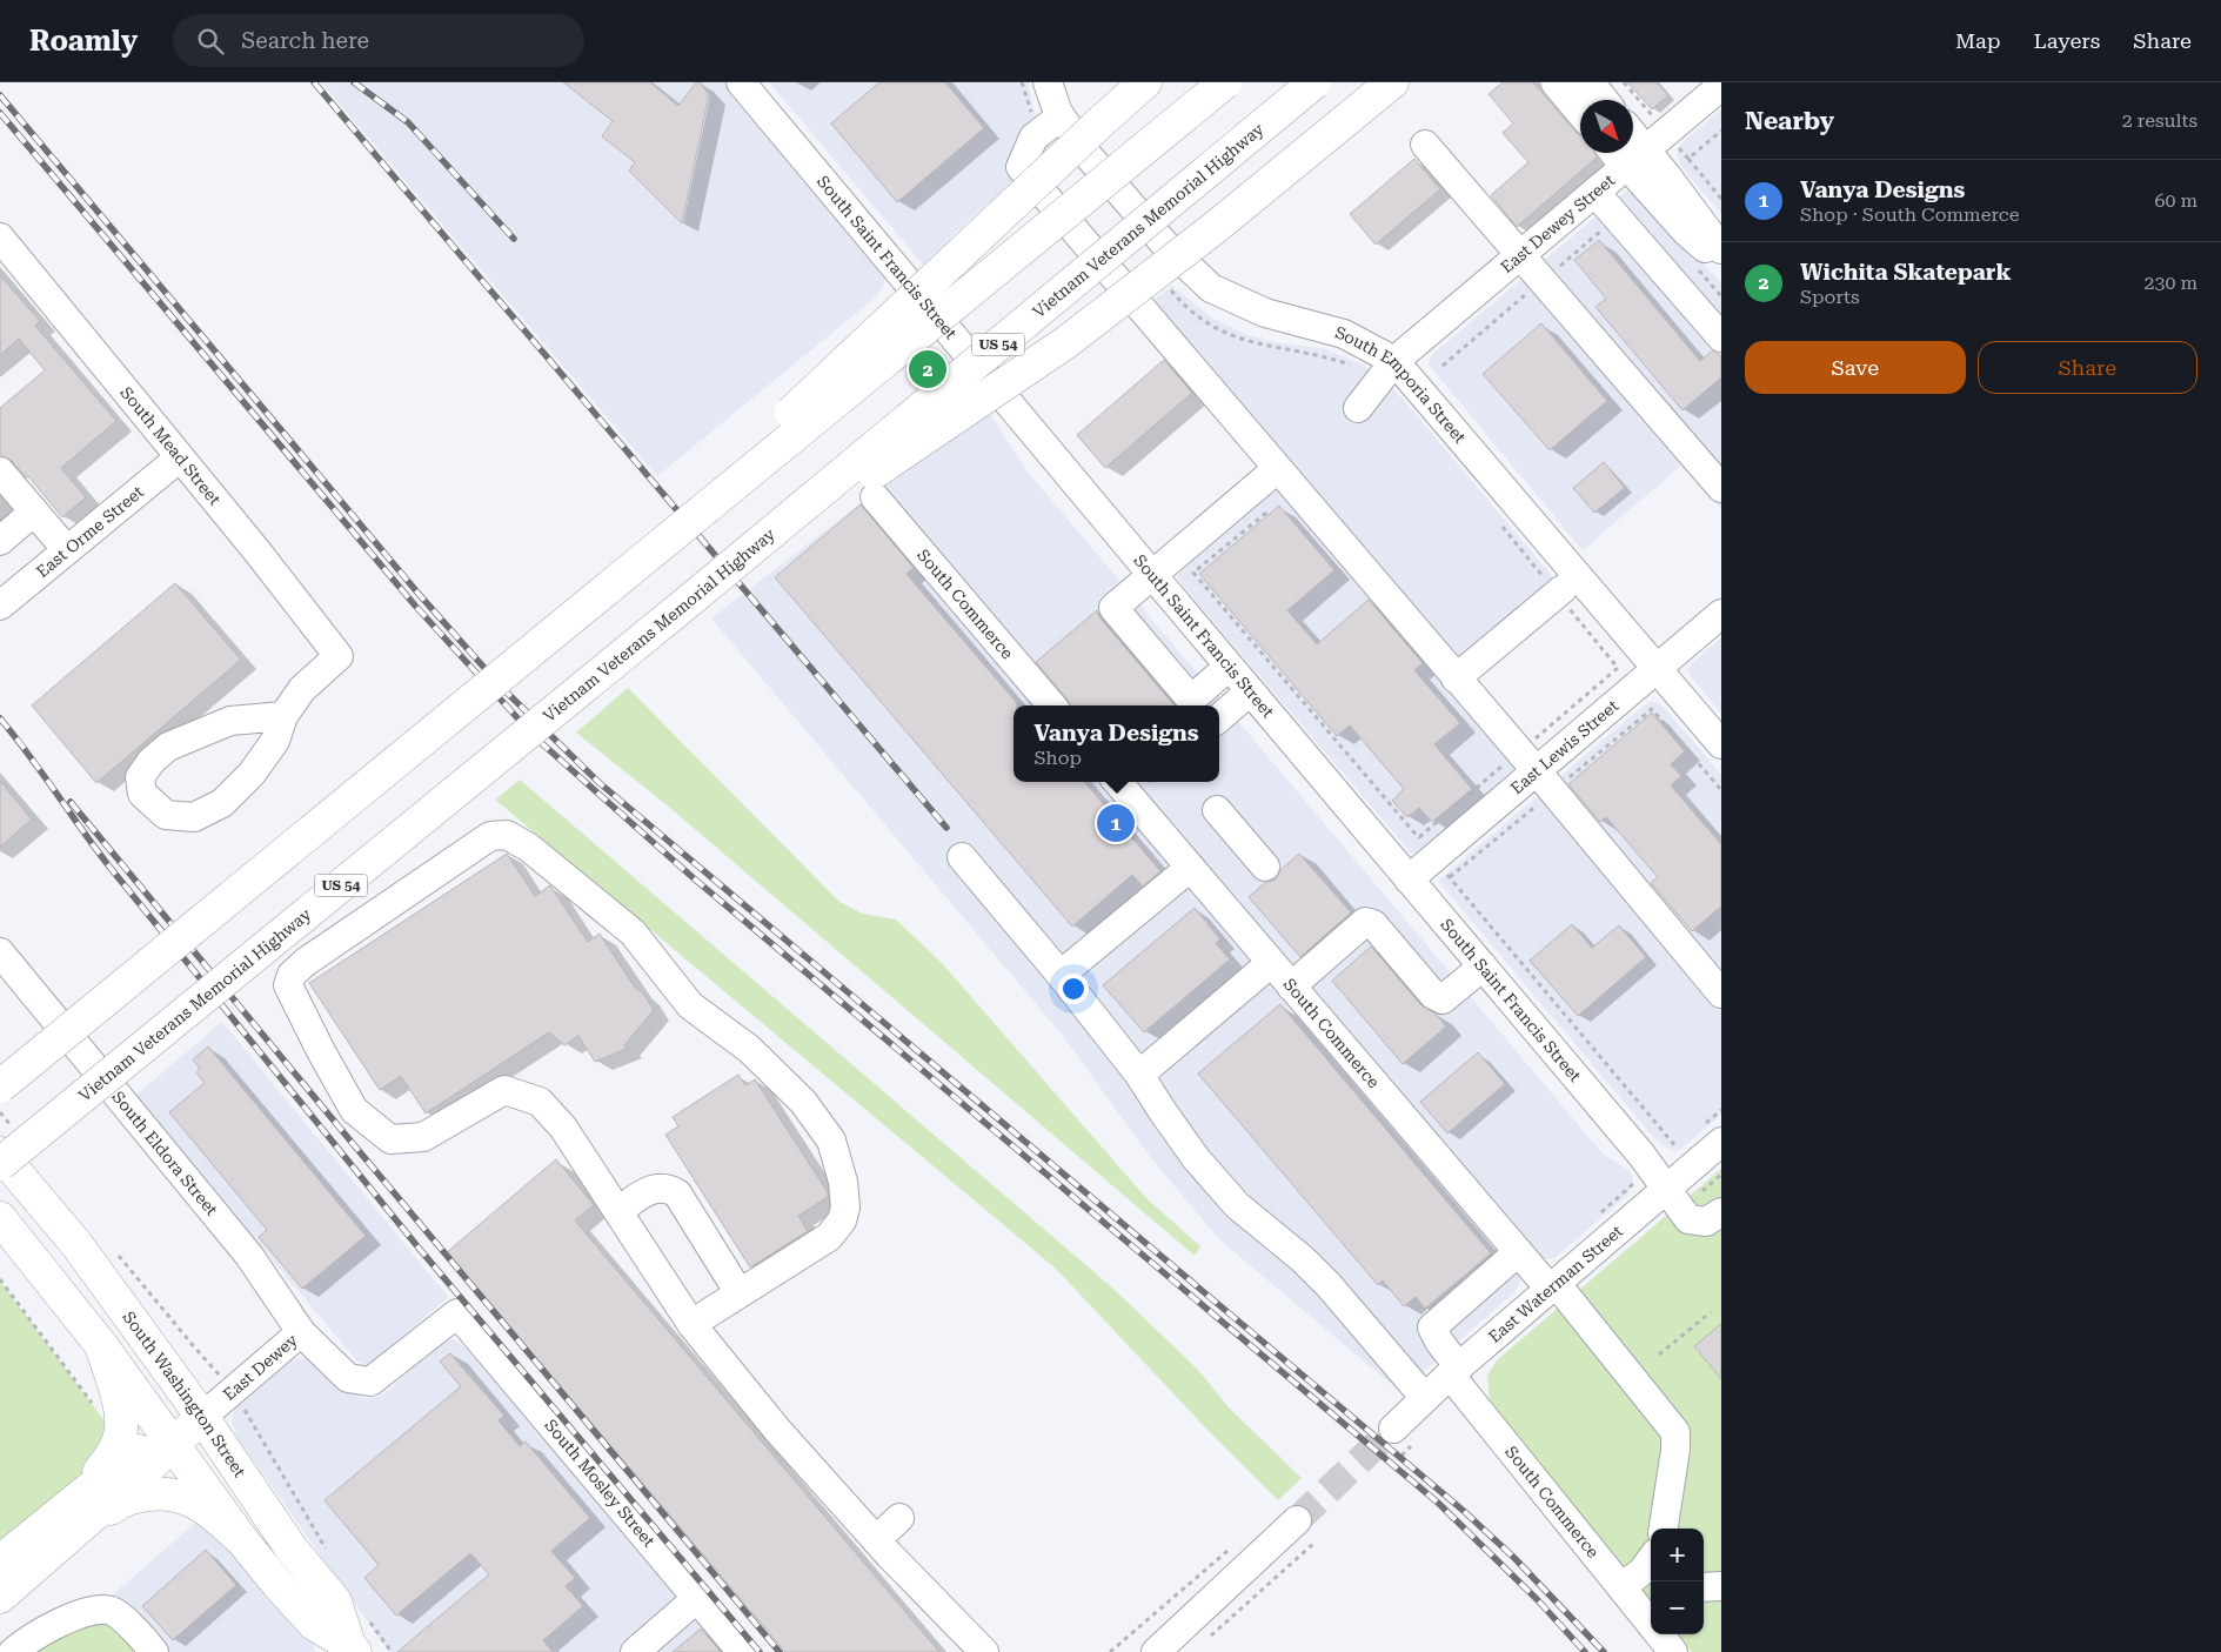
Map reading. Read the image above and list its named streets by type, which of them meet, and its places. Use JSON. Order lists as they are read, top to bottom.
{
  "streets": {
    "main road": ["Vietnam Veterans Memorial Highway", "US 54", "South Washington Street"],
    "street": [
      "East Dewey Street",
      "South Saint Francis Street",
      "South Emporia Street",
      "South Mead Street",
      "East Orme Street",
      "South Commerce",
      "East Lewis Street",
      "South Eldora Street",
      "East Waterman Street",
      "East Dewey",
      "South Mosley Street"
    ]
  },
  "crossings": [
    ["East Dewey Street", "South Emporia Street"],
    ["South Saint Francis Street", "East Lewis Street"],
    ["South Saint Francis Street", "East Waterman Street"],
    ["South Emporia Street", "East Lewis Street"],
    ["South Mead Street", "East Orme Street"],
    ["South Commerce", "East Waterman Street"],
    ["South Eldora Street", "East Dewey"],
    ["East Dewey", "South Washington Street"],
    ["East Dewey", "South Mosley Street"]
  ],
  "north": "bottom right",
  "page": {
    "header": "Roamly",
    "search": "Search here",
    "nav": ["Map", "Layers", "Share"],
    "heading": ["Nearby", "2 results"],
    "list": [
      {
        "mark": "1",
        "name": "Vanya Designs",
        "note": "Shop · South Commerce",
        "value": "60 m"
      },
      {
        "mark": "2",
        "name": "Wichita Skatepark",
        "note": "Sports",
        "value": "230 m"
      }
    ],
    "buttons": ["Save", "Share"],
    "pins": ["2", "1"],
    "popup": ["Vanya Designs", "Shop"],
    "map_buttons": ["+", "−"]
  }
}
